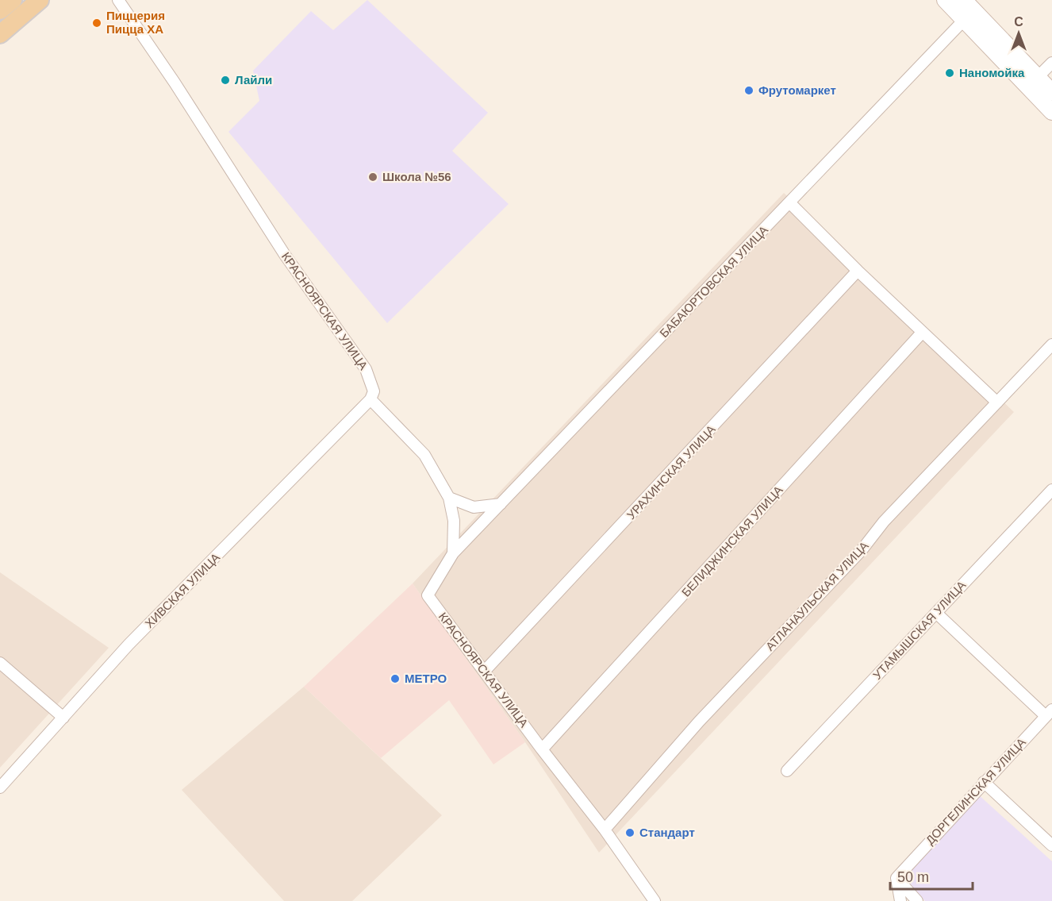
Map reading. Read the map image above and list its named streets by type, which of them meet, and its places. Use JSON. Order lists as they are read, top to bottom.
{
  "streets": {
    "street": [
      "БАБАЮРТОВСКАЯ УЛИЦА",
      "КРАСНОЯРСКАЯ УЛИЦА",
      "УРАХИНСКАЯ УЛИЦА",
      "БЕЛИДЖИНСКАЯ УЛИЦА",
      "ХИВСКАЯ УЛИЦА",
      "АТЛАНАУЛЬСКАЯ УЛИЦА",
      "УТАМЫШСКАЯ УЛИЦА",
      "ДОРГЕЛИНСКАЯ УЛИЦА"
    ]
  },
  "crossings": [
    ["БАБАЮРТОВСКАЯ УЛИЦА", "КРАСНОЯРСКАЯ УЛИЦА"],
    ["КРАСНОЯРСКАЯ УЛИЦА", "УРАХИНСКАЯ УЛИЦА"],
    ["КРАСНОЯРСКАЯ УЛИЦА", "БЕЛИДЖИНСКАЯ УЛИЦА"],
    ["КРАСНОЯРСКАЯ УЛИЦА", "ХИВСКАЯ УЛИЦА"],
    ["КРАСНОЯРСКАЯ УЛИЦА", "АТЛАНАУЛЬСКАЯ УЛИЦА"]
  ],
  "places": [
    "Пиццерия Пицца ХА",
    "Наномойка",
    "Лайли",
    "Фрутомаркет",
    "Школа №56",
    "МЕТРО",
    "Стандарт"
  ],
  "scale_bar": "50 m",
  "north": "top"
}
